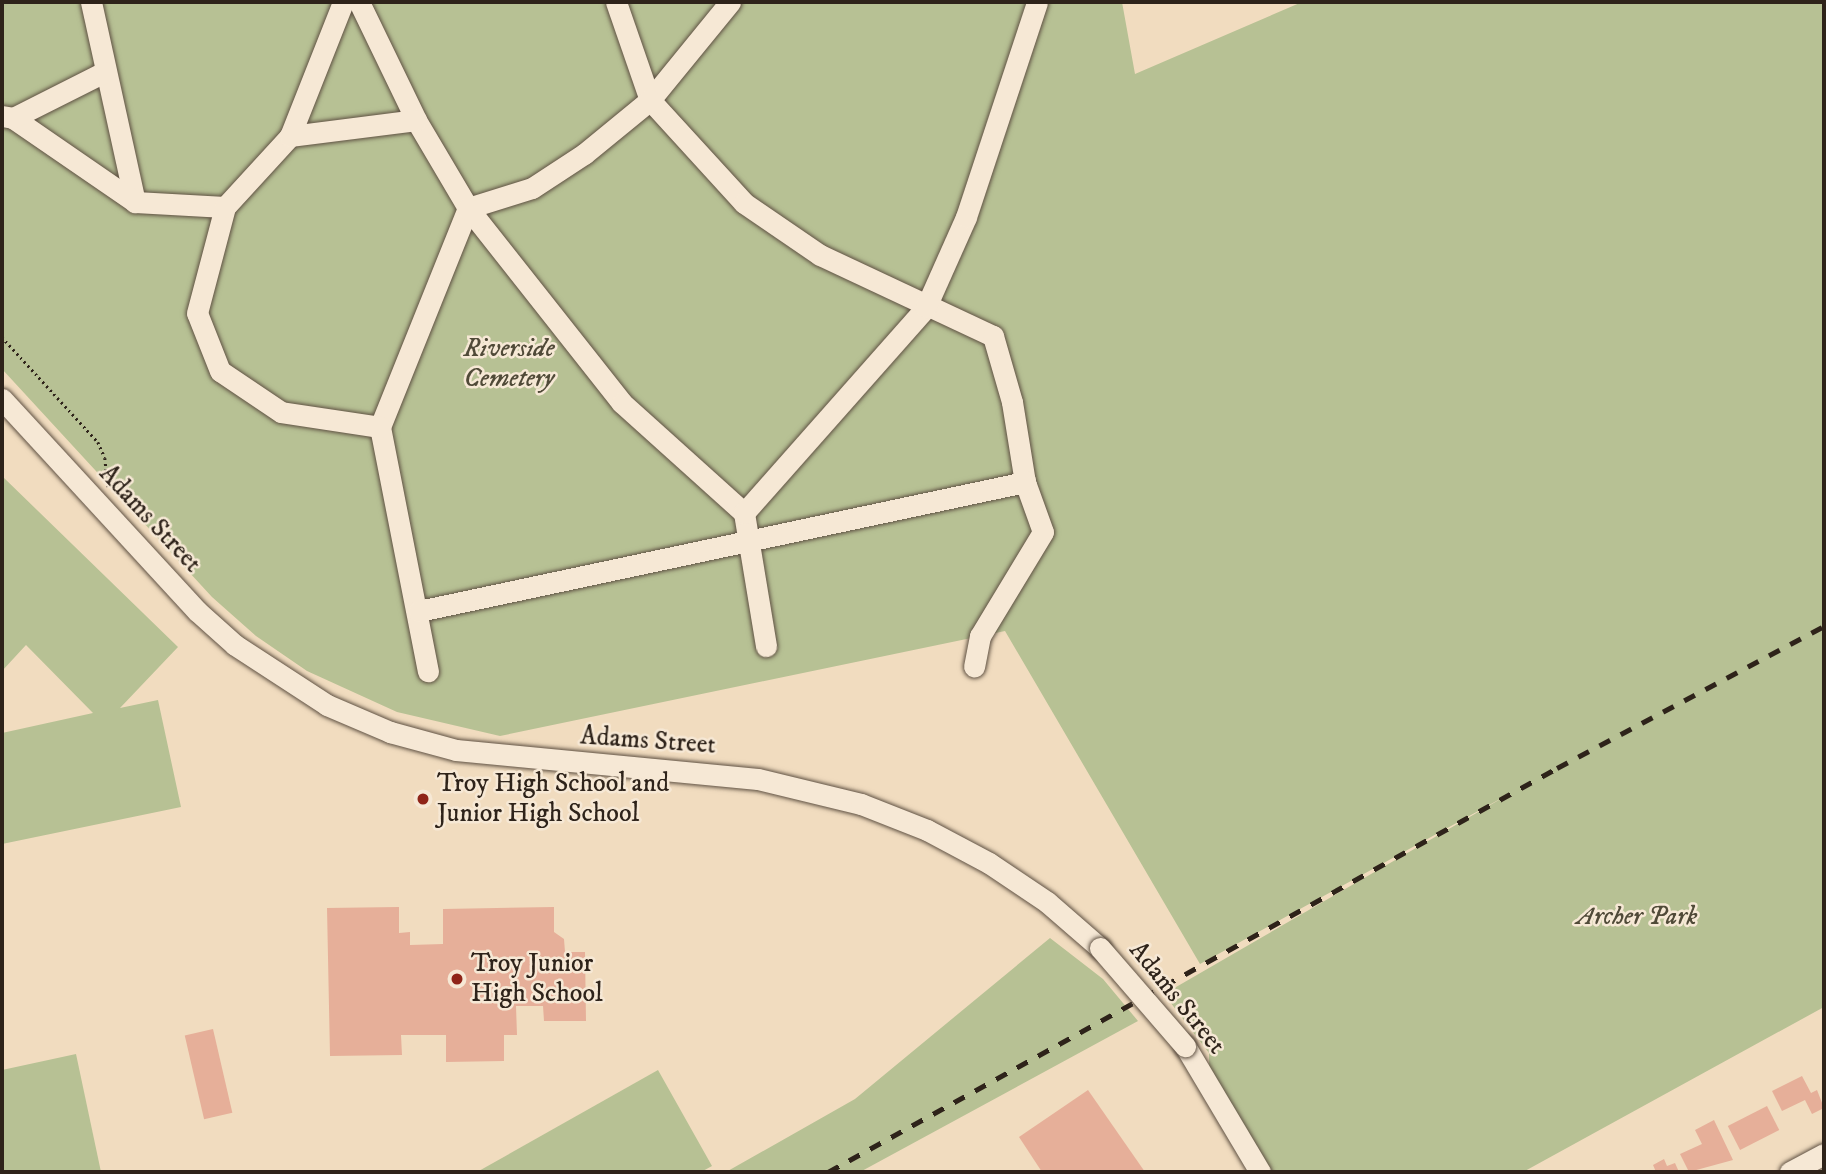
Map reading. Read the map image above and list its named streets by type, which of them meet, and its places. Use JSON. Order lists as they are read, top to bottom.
{
  "streets": {
    "street": ["Adams Street"]
  },
  "parks": ["Riverside Cemetery", "Archer Park"],
  "places": ["Troy High School and Junior High School", "Troy Junior High School"]
}
